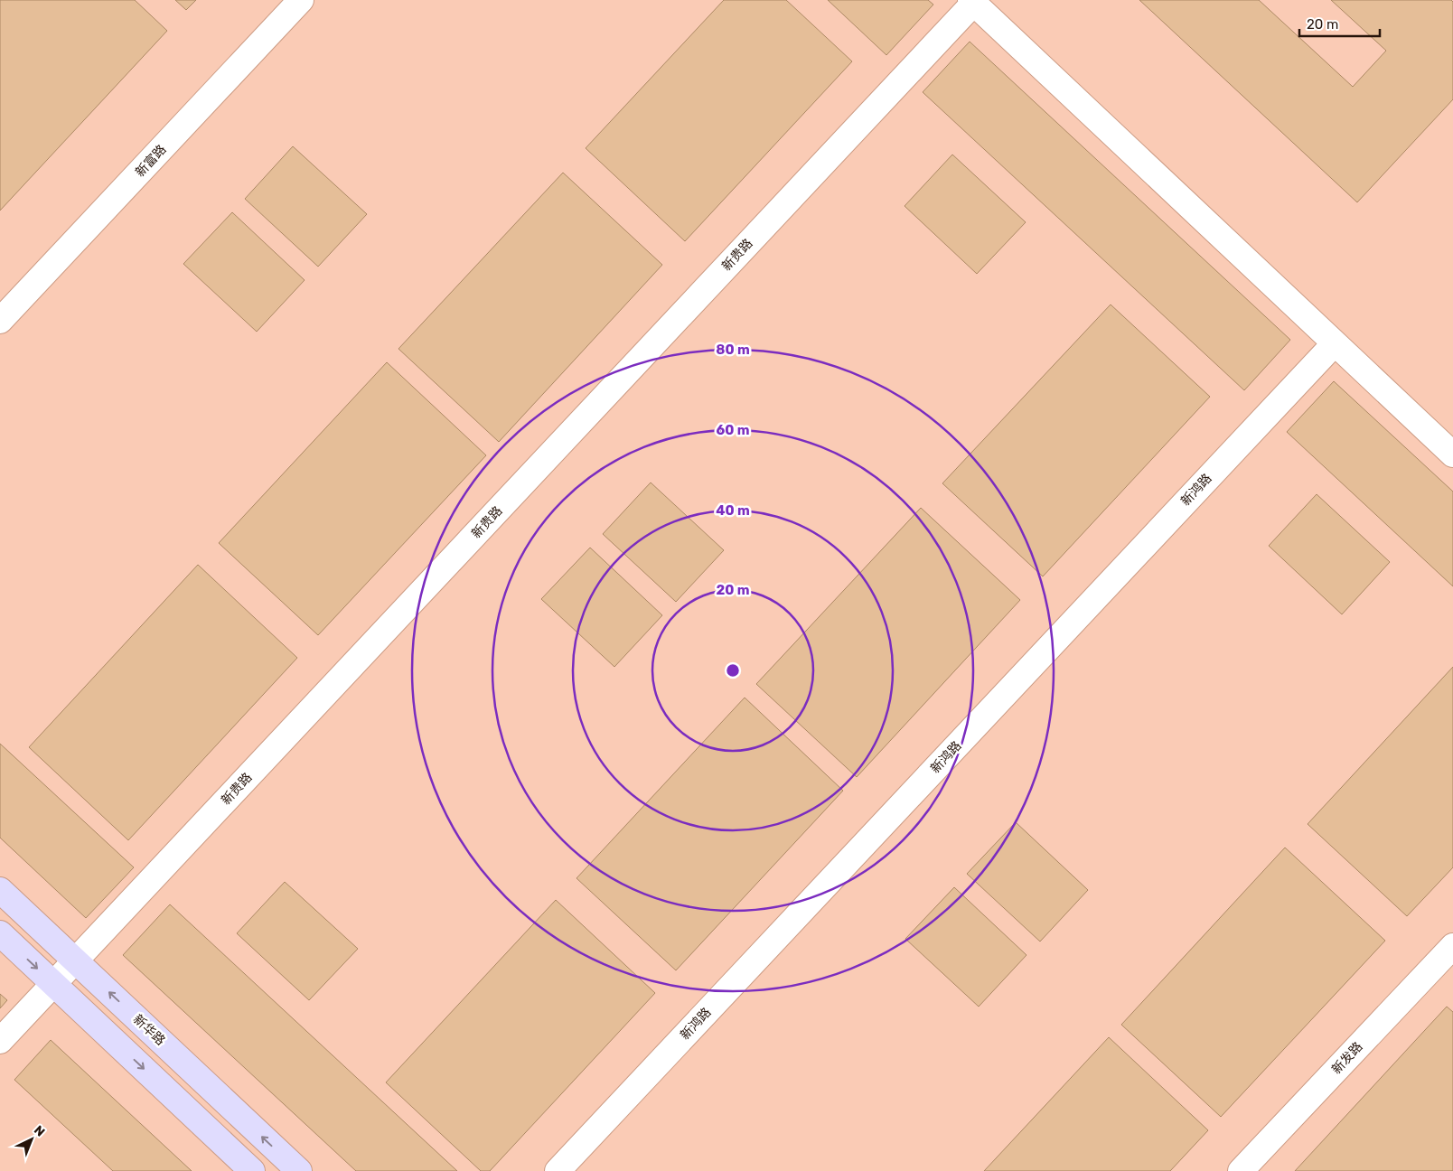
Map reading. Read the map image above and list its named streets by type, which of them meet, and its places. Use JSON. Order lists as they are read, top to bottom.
{
  "streets": {
    "main road": ["新华路"],
    "street": [
      "新富路",
      "新贵路",
      "新鸿路",
      "新发路"
    ]
  },
  "crossings": [
    ["新贵路", "新华路"]
  ],
  "scale_bar": "20 m",
  "north": "top right",
  "rings": [
    "80 m",
    "60 m",
    "40 m",
    "20 m"
  ]
}
